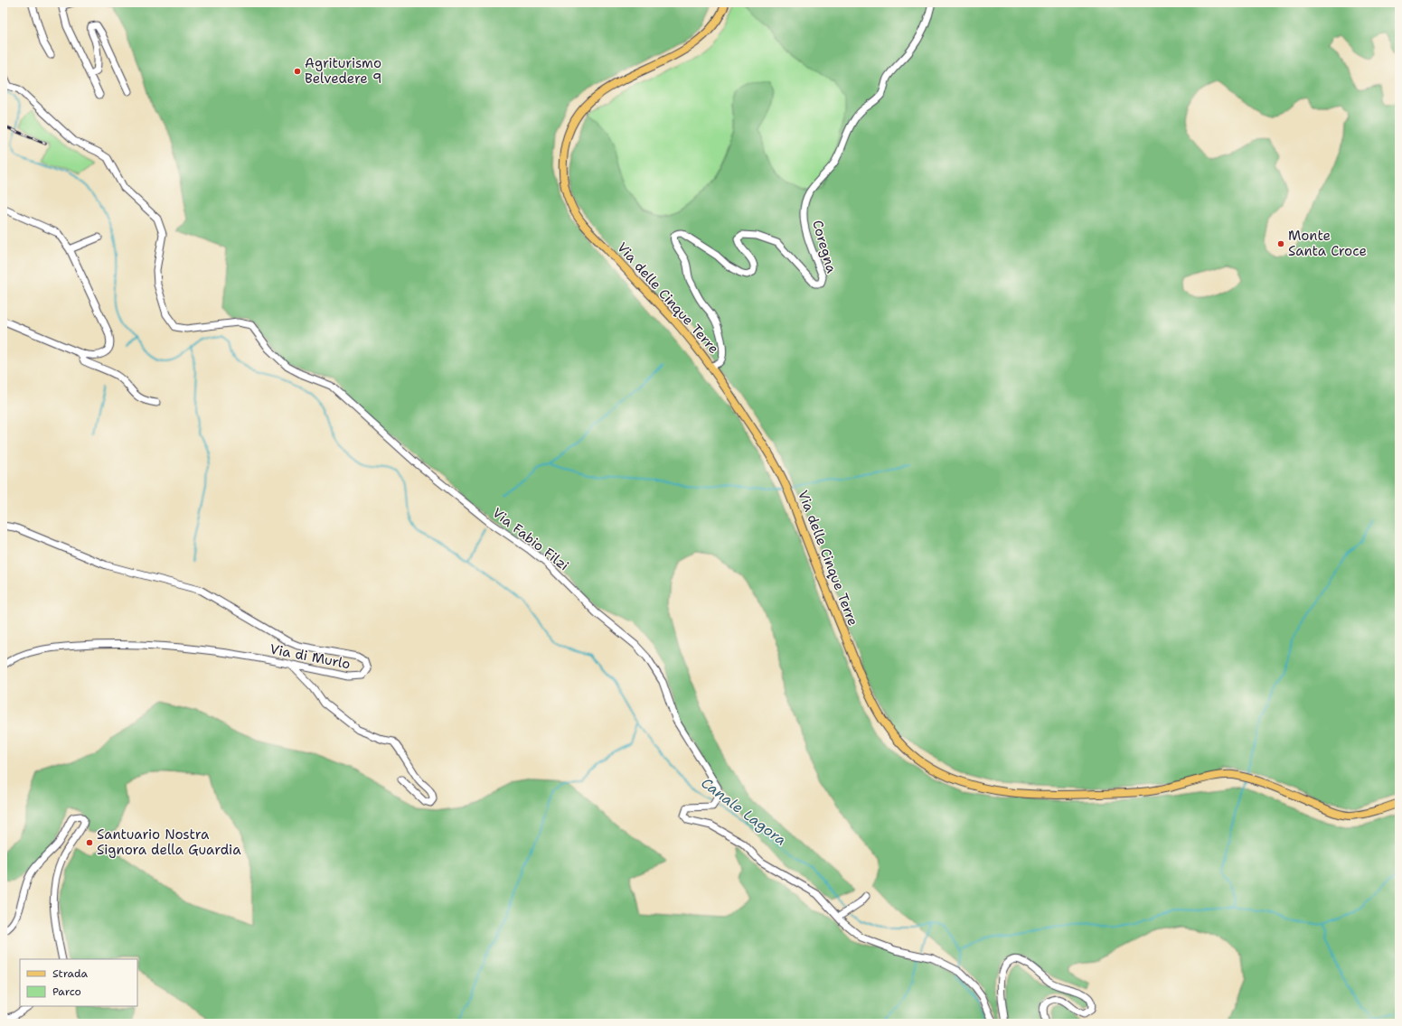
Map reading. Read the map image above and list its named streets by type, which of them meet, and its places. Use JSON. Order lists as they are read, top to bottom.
{
  "streets": {
    "main road": ["Via delle Cinque Terre"],
    "street": ["Coregna", "Via Fabio Filzi", "Via di Murlo"]
  },
  "crossings": [
    ["Coregna", "Via delle Cinque Terre"]
  ],
  "water": ["Canale Lagora"],
  "places": ["Agriturismo Belvedere 9", "Monte Santa Croce", "Santuario Nostra Signora della Guardia"],
  "legend": ["Strada", "Parco"]
}
